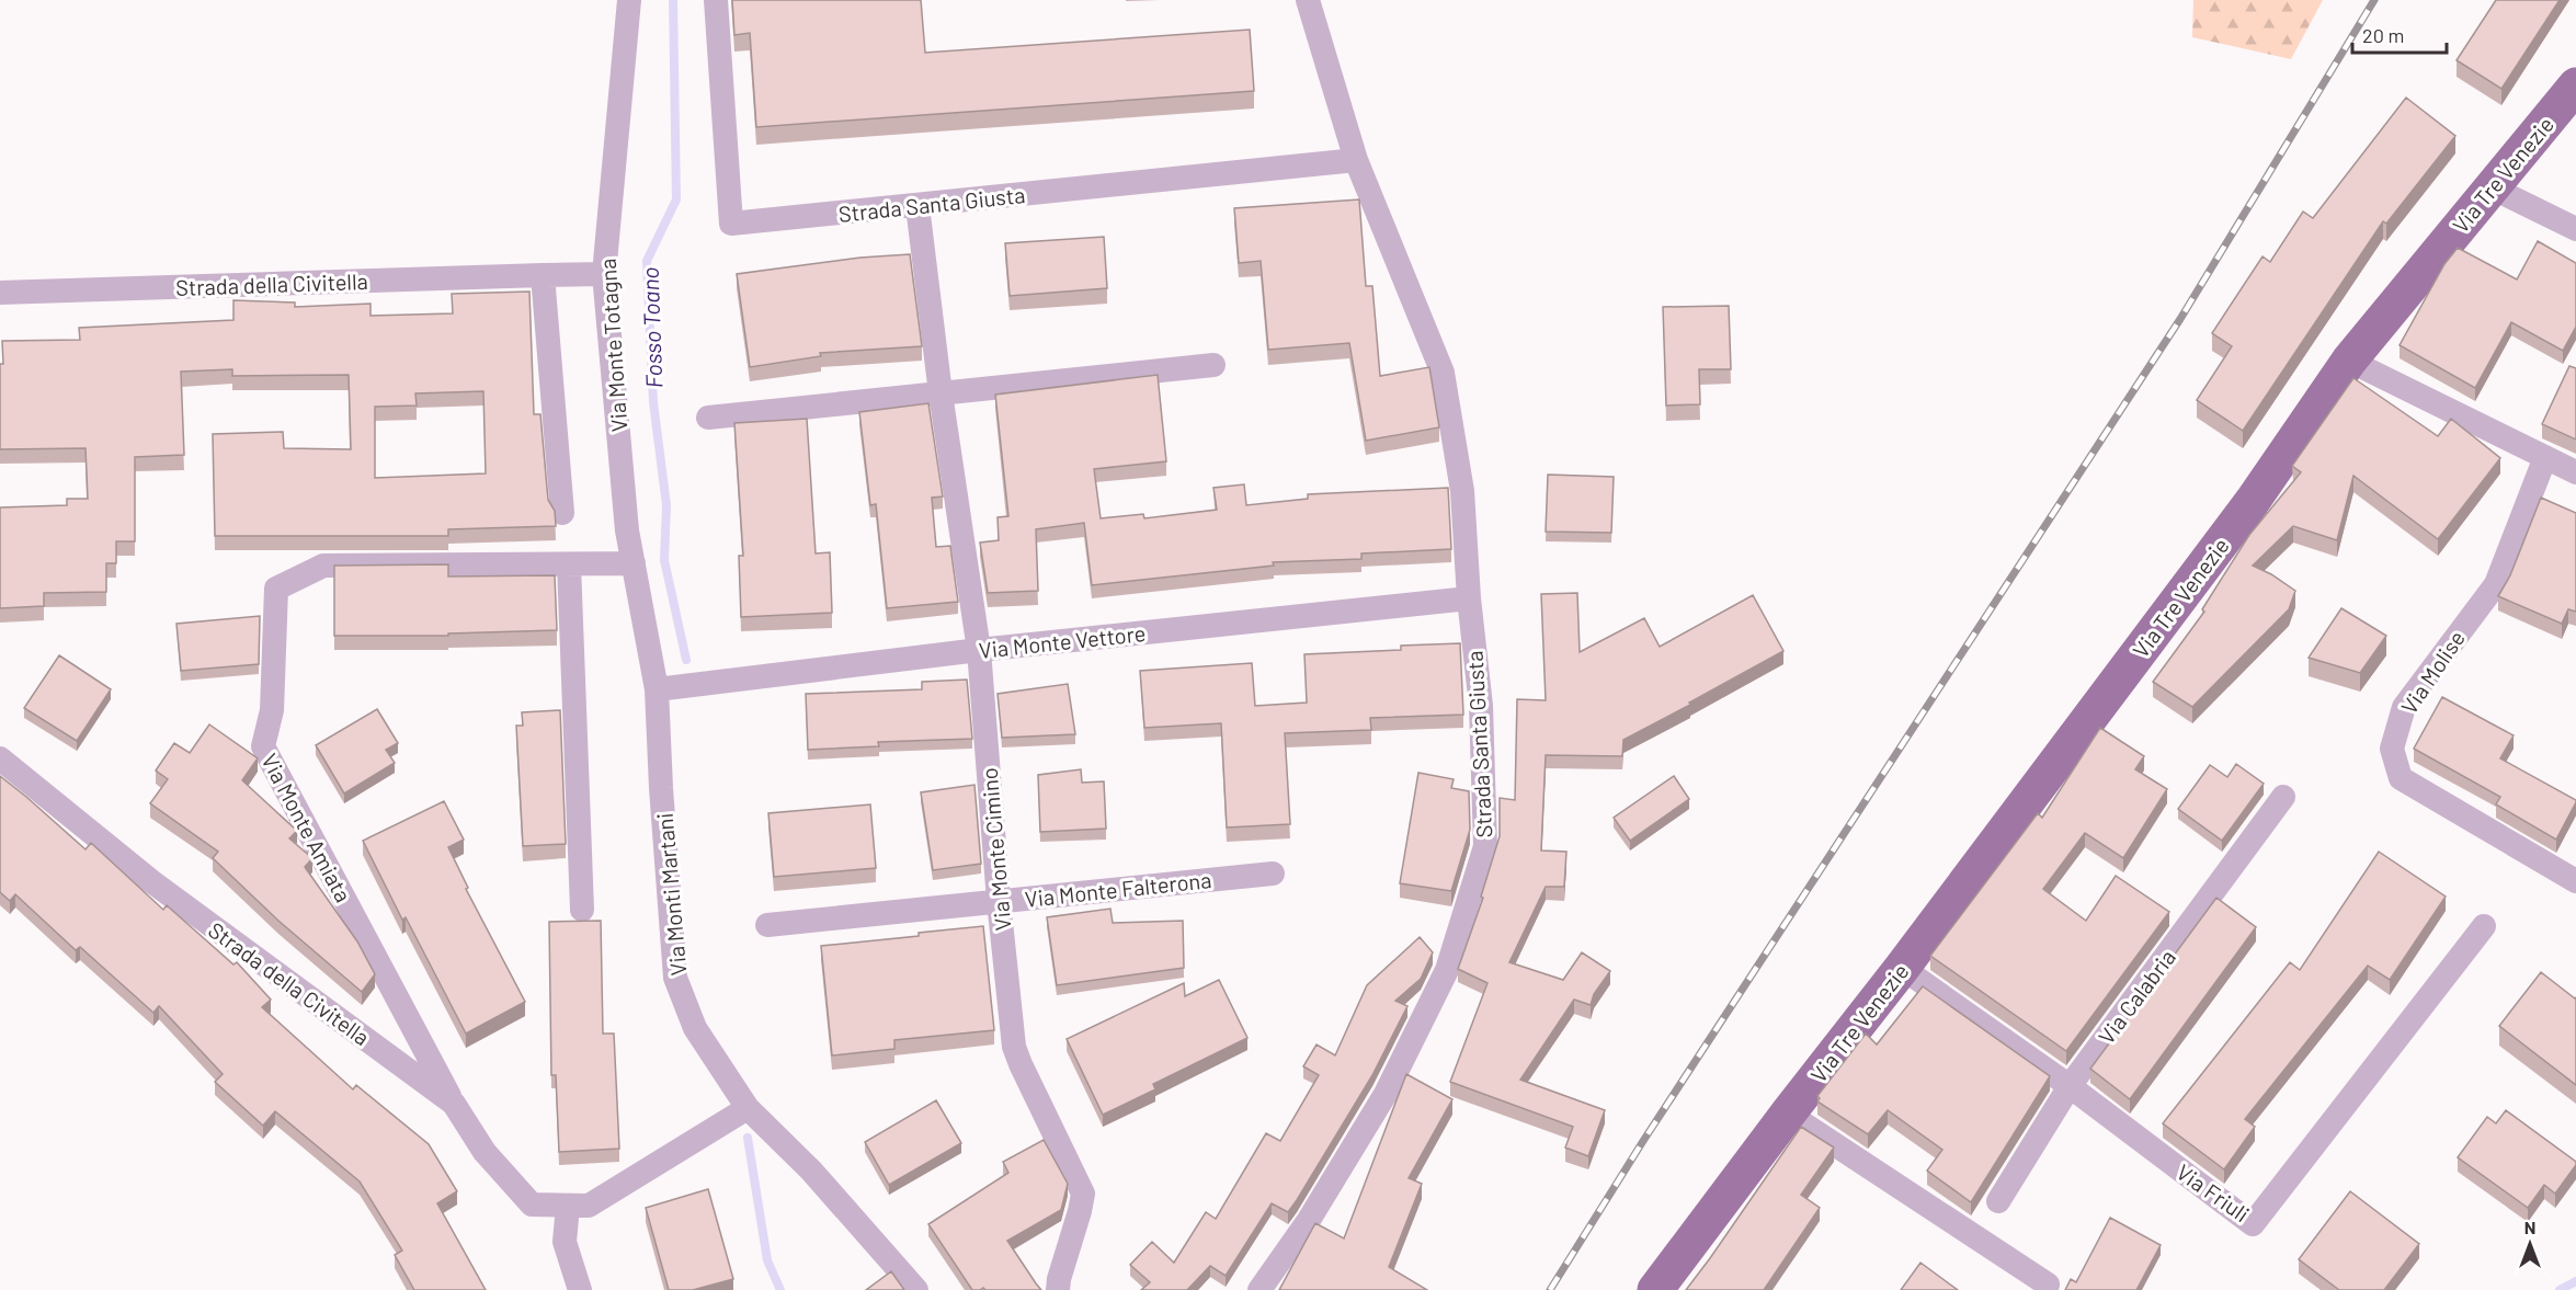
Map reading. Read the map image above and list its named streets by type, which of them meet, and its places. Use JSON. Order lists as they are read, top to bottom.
{
  "streets": {
    "main road": ["Via Tre Venezie"],
    "street": [
      "Strada Santa Giusta",
      "Strada della Civitella",
      "Via Monte Totagna",
      "Via Monte Vettore",
      "Via Molise",
      "Via Monte Amiata",
      "Via Monte Cimino",
      "Via Monte Falterona",
      "Via Monti Martani",
      "Via Calabria",
      "Via Friuli"
    ]
  },
  "crossings": [
    ["Via Tre Venezie", "Via Friuli"],
    ["Strada Santa Giusta", "Via Monte Vettore"],
    ["Strada Santa Giusta", "Via Monte Cimino"],
    ["Strada della Civitella", "Via Monte Totagna"],
    ["Strada della Civitella", "Via Monte Amiata"],
    ["Strada della Civitella", "Via Monti Martani"],
    ["Via Monte Totagna", "Via Monte Vettore"],
    ["Via Monte Totagna", "Via Monte Amiata"],
    ["Via Monte Totagna", "Via Monti Martani"],
    ["Via Monte Vettore", "Via Monte Cimino"],
    ["Via Monte Vettore", "Via Monti Martani"],
    ["Via Monte Cimino", "Via Monte Falterona"],
    ["Via Calabria", "Via Friuli"]
  ],
  "water": ["Fosso Toano"],
  "scale_bar": "20 m",
  "north": "top"
}
